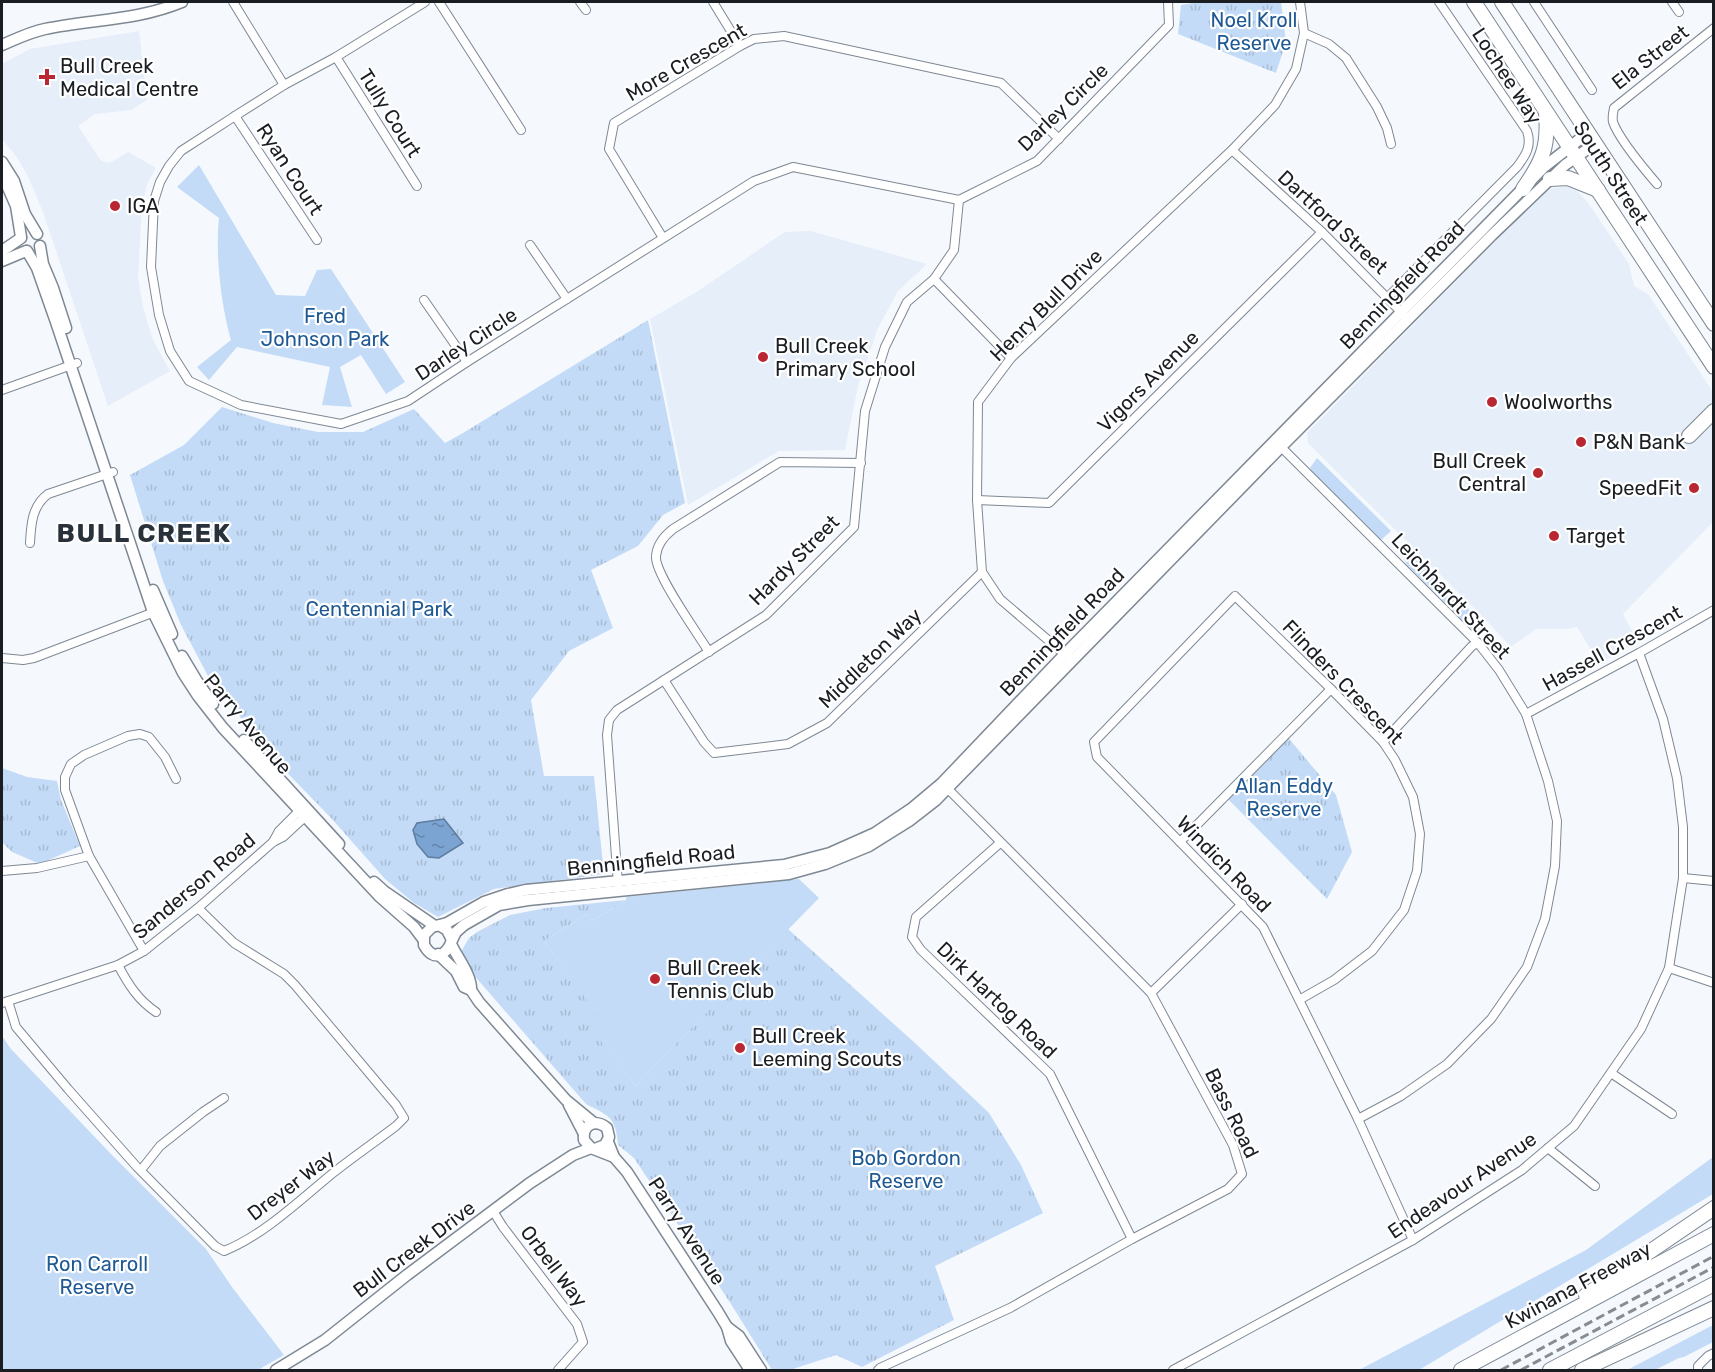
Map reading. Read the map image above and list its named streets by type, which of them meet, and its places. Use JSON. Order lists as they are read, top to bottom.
{
  "streets": {
    "highway": ["South Street", "Kwinana Freeway"],
    "main road": ["Benningfield Road", "Parry Avenue", "Bull Creek Drive"],
    "street": [
      "Ela Street",
      "More Crescent",
      "Lochee Way",
      "Darley Circle",
      "Tully Court",
      "Ryan Court",
      "Dartford Street",
      "Henry Bull Drive",
      "Vigors Avenue",
      "Hardy Street",
      "Leichhardt Street",
      "Hassell Crescent",
      "Middleton Way",
      "Flinders Crescent",
      "Windich Road",
      "Sanderson Road",
      "Dirk Hartog Road",
      "Bass Road",
      "Dreyer Way",
      "Endeavour Avenue",
      "Orbell Way"
    ]
  },
  "crossings": [
    ["More Crescent", "Darley Circle"],
    ["Lochee Way", "Dartford Street"],
    ["Darley Circle", "Tully Court"],
    ["Darley Circle", "Ryan Court"],
    ["Darley Circle", "Hardy Street"],
    ["South Street", "Benningfield Road"],
    ["Dartford Street", "Benningfield Road"],
    ["Dartford Street", "Henry Bull Drive"],
    ["Dartford Street", "Vigors Avenue"],
    ["Benningfield Road", "Henry Bull Drive"],
    ["Benningfield Road", "Hardy Street"],
    ["Benningfield Road", "Leichhardt Street"],
    ["Benningfield Road", "Parry Avenue"],
    ["Benningfield Road", "Bass Road"],
    ["Henry Bull Drive", "Vigors Avenue"],
    ["Henry Bull Drive", "Middleton Way"],
    ["Hardy Street", "Middleton Way"],
    ["Leichhardt Street", "Hassell Crescent"],
    ["Leichhardt Street", "Windich Road"],
    ["Hassell Crescent", "Endeavour Avenue"],
    ["Flinders Crescent", "Windich Road"],
    ["Parry Avenue", "Sanderson Road"],
    ["Parry Avenue", "Bull Creek Drive"],
    ["Windich Road", "Endeavour Avenue"],
    ["Sanderson Road", "Dreyer Way"],
    ["Dirk Hartog Road", "Bass Road"],
    ["Bull Creek Drive", "Orbell Way"]
  ],
  "districts": ["BULL CREEK"],
  "parks": [
    "Noel Kroll Reserve",
    "Fred Johnson Park",
    "Centennial Park",
    "Allan Eddy Reserve",
    "Bob Gordon Reserve",
    "Ron Carroll Reserve"
  ],
  "places": {
    "health": ["Bull Creek Medical Centre"],
    "other": [
      "IGA",
      "Bull Creek Primary School",
      "Woolworths",
      "P&N Bank",
      "Bull Creek Central",
      "SpeedFit",
      "Target",
      "Bull Creek Tennis Club",
      "Bull Creek Leeming Scouts"
    ]
  }
}
